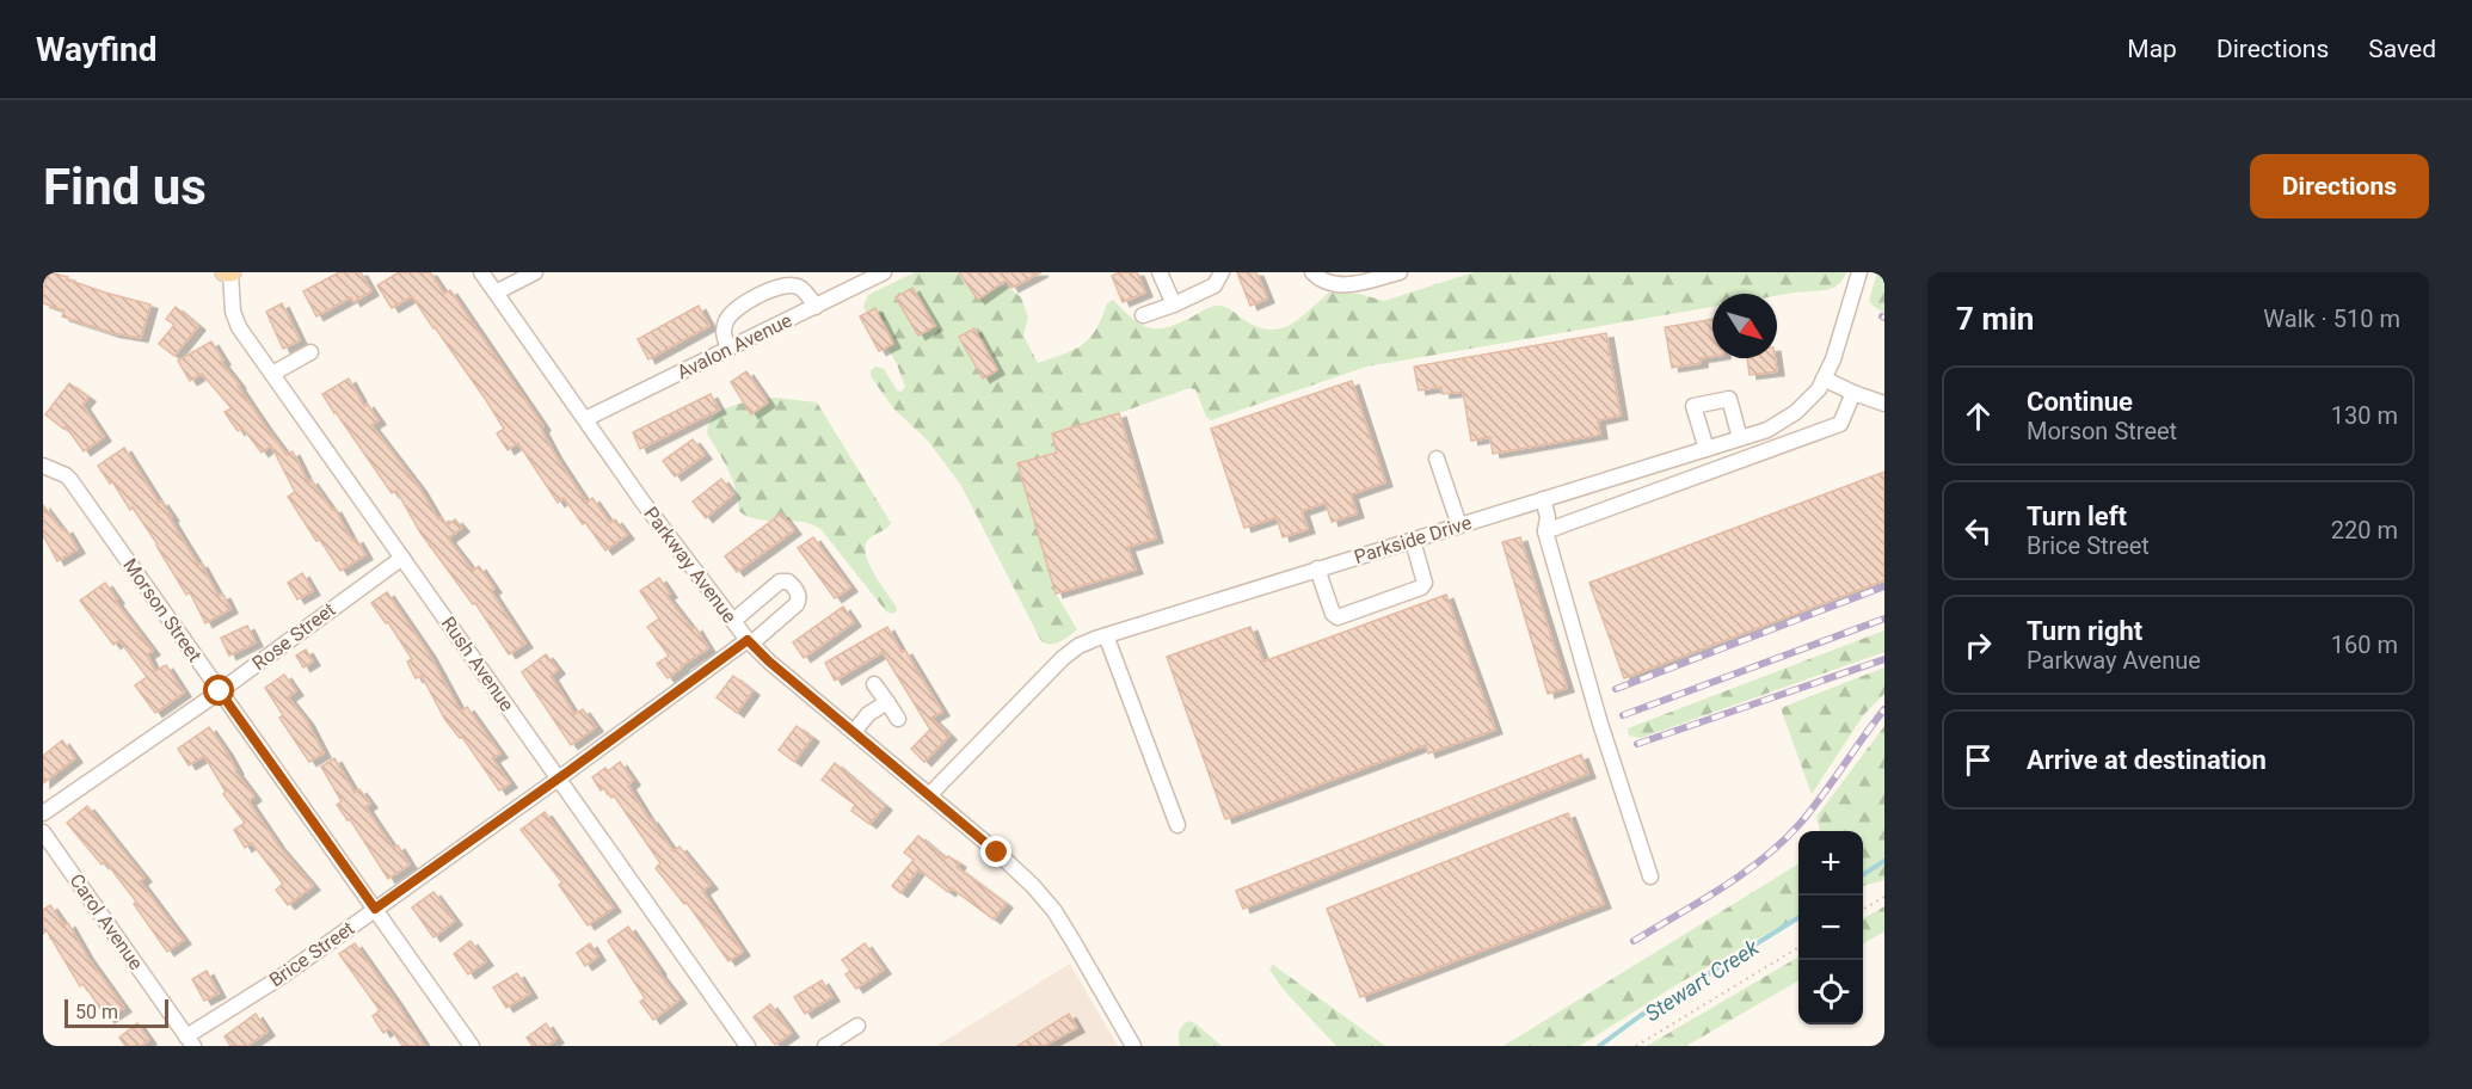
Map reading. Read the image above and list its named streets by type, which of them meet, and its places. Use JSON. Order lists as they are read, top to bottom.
{
  "streets": {
    "street": [
      "Avalon Avenue",
      "Parkside Drive",
      "Parkway Avenue",
      "Morson Street",
      "Rose Street",
      "Rush Avenue",
      "Carol Avenue",
      "Brice Street"
    ]
  },
  "crossings": [
    ["Avalon Avenue", "Parkway Avenue"],
    ["Parkside Drive", "Parkway Avenue"],
    ["Parkway Avenue", "Brice Street"],
    ["Morson Street", "Rose Street"],
    ["Morson Street", "Brice Street"],
    ["Rose Street", "Rush Avenue"],
    ["Rush Avenue", "Brice Street"],
    ["Carol Avenue", "Brice Street"]
  ],
  "water": ["Stewart Creek"],
  "scale_bar": "50 m",
  "north": "bottom right",
  "page": {
    "header": "Wayfind",
    "nav": ["Map", "Directions", "Saved"],
    "buttons": "Directions",
    "title": "Find us",
    "heading": ["7 min", "Walk · 510 m"],
    "list": [
      ["Continue", "Morson Street", "130 m"],
      ["Turn left", "Brice Street", "220 m"],
      ["Turn right", "Parkway Avenue", "160 m"],
      "Arrive at destination"
    ],
    "map_buttons": ["+", "−"],
    "scale": "50 m"
  }
}
